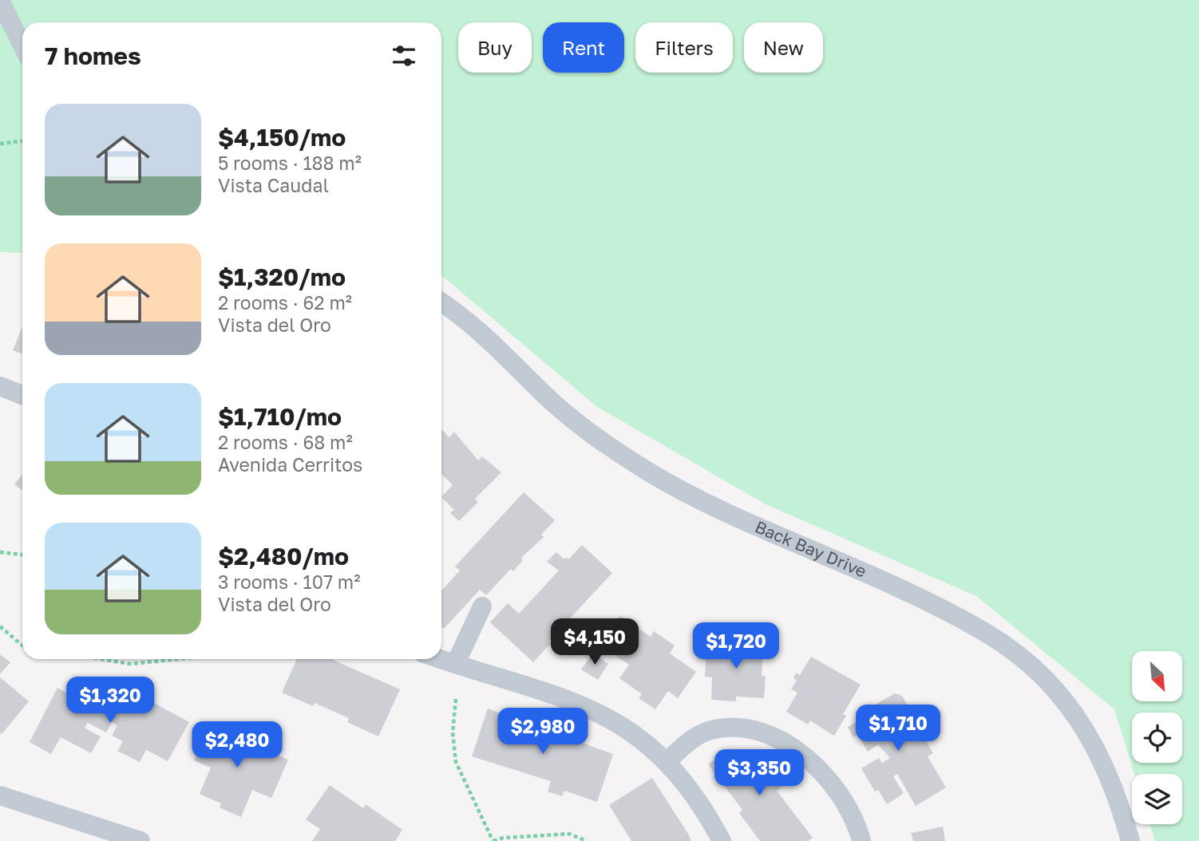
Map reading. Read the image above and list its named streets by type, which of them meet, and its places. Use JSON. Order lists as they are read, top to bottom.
{
  "streets": {
    "street": ["Back Bay Drive"]
  },
  "north": "bottom right",
  "page": {
    "chip": [
      "Buy",
      "Rent",
      "Filters",
      "New"
    ],
    "heading": "7 homes",
    "list": [
      {
        "name": "$4,150/mo",
        "note": "5 rooms · 188 m² · Vista Caudal"
      },
      {
        "name": "$1,320/mo",
        "note": "2 rooms · 62 m² · Vista del Oro"
      },
      {
        "name": "$1,710/mo",
        "note": "2 rooms · 68 m² · Avenida Cerritos"
      },
      {
        "name": "$2,480/mo",
        "note": "3 rooms · 107 m² · Vista del Oro"
      }
    ],
    "price": [
      "$4,150",
      "$1,720",
      "$1,320",
      "$1,710",
      "$2,980",
      "$2,480",
      "$3,350"
    ]
  }
}
